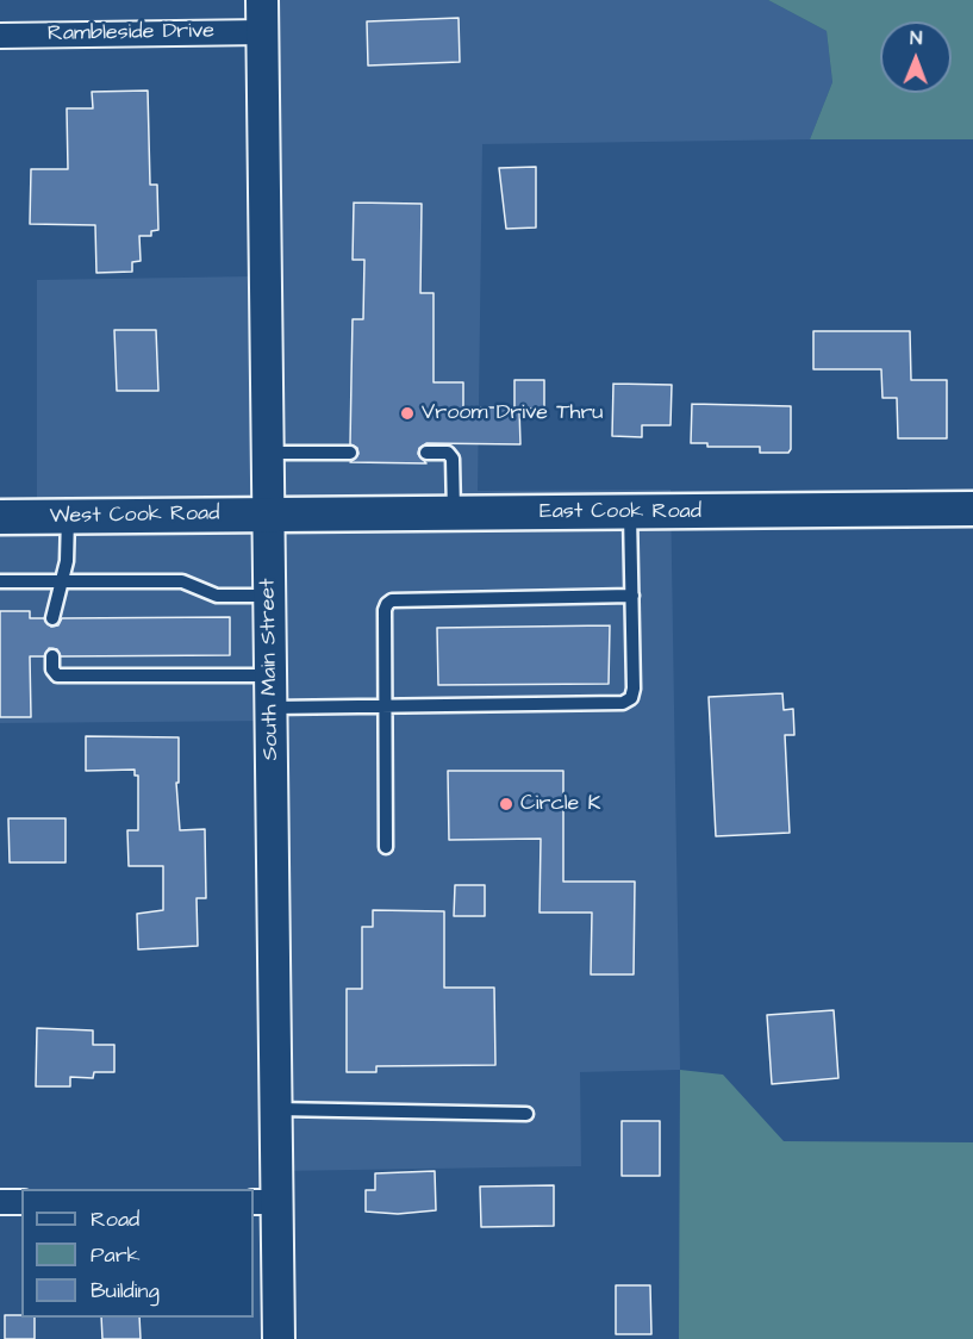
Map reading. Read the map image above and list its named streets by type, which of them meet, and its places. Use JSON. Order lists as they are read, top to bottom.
{
  "streets": {
    "main road": ["East Cook Road", "West Cook Road"],
    "street": ["Rambleside Drive", "South Main Street"]
  },
  "crossings": [
    ["Rambleside Drive", "South Main Street"],
    ["East Cook Road", "West Cook Road"],
    ["East Cook Road", "South Main Street"],
    ["West Cook Road", "South Main Street"]
  ],
  "places": ["Vroom Drive Thru", "Circle K"],
  "legend": ["Road", "Park", "Building"],
  "north": "top"
}
